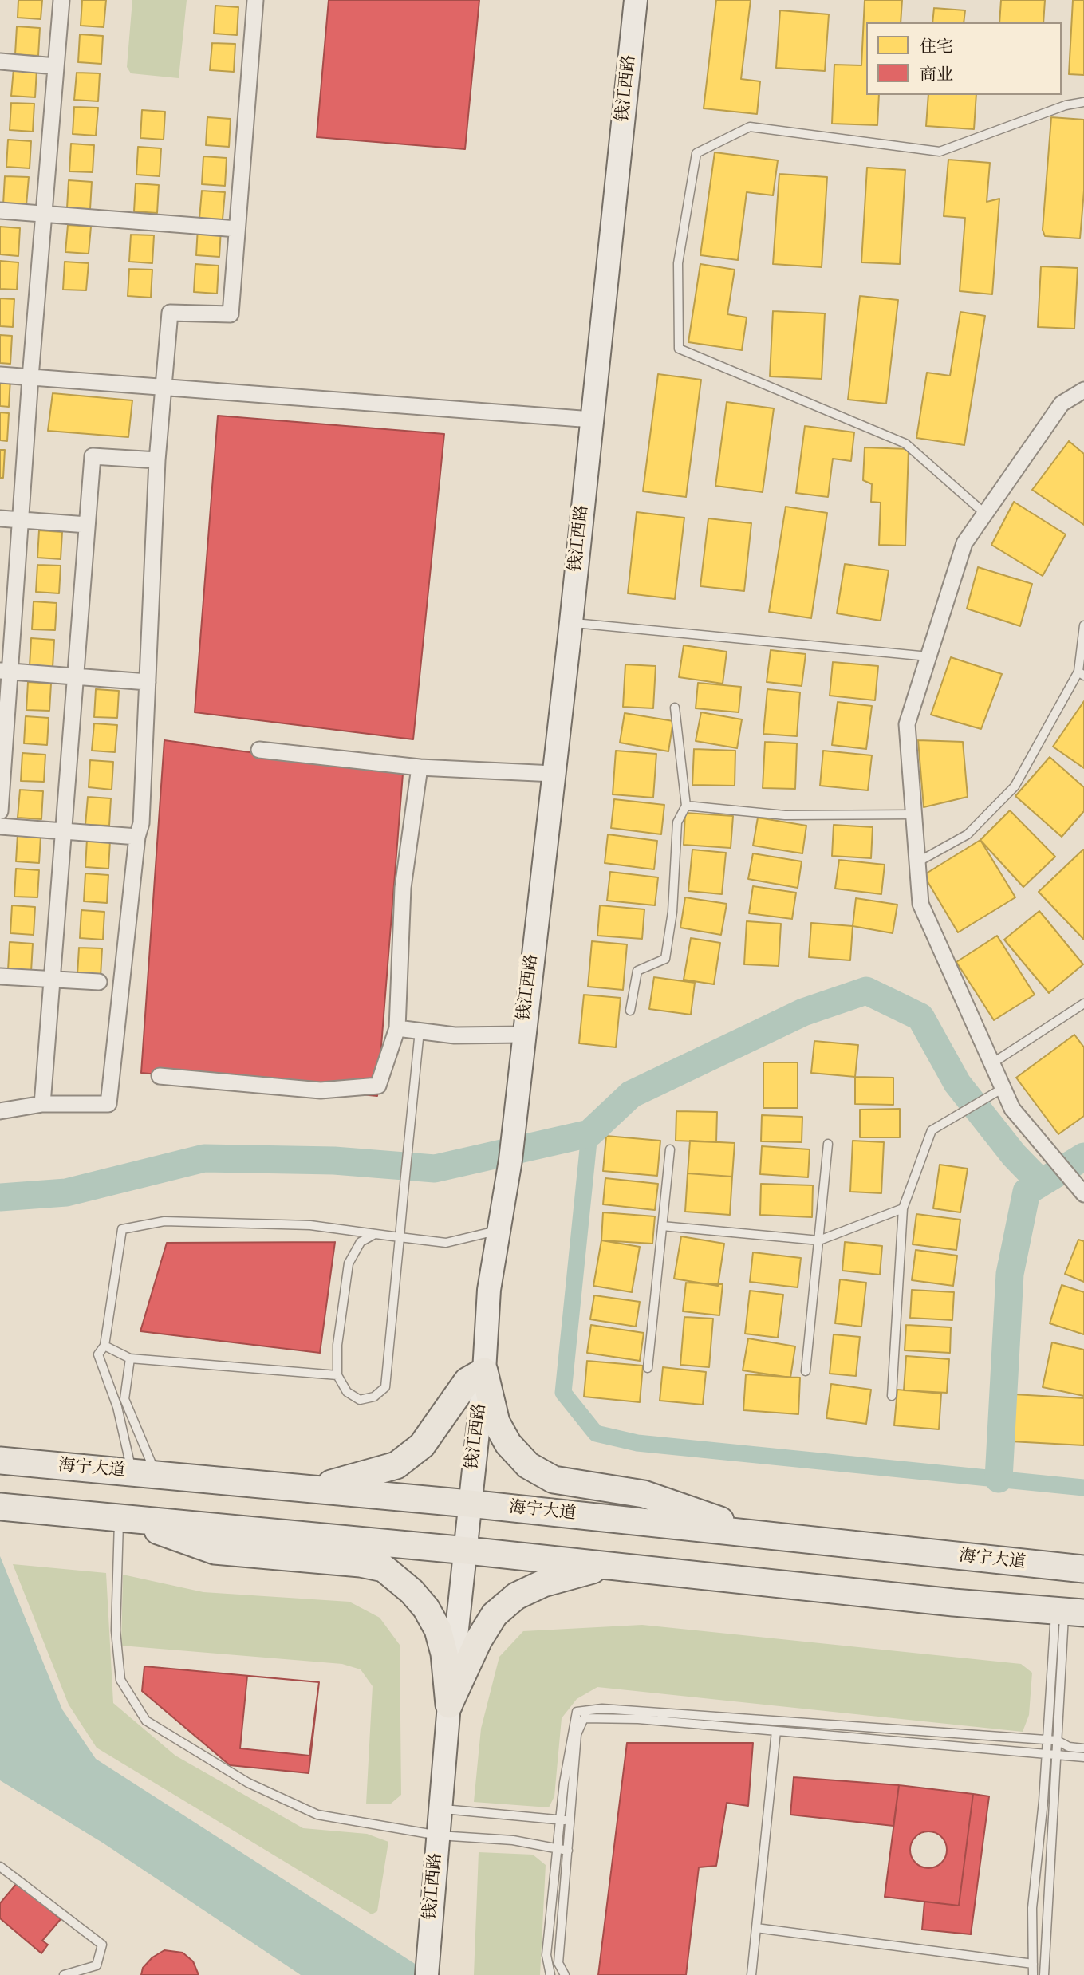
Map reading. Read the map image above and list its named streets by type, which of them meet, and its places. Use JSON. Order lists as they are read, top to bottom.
{
  "streets": {
    "highway": ["海宁大道"],
    "main road": ["钱江西路"]
  },
  "crossings": [
    ["钱江西路", "海宁大道"]
  ],
  "legend": ["住宅", "商业"]
}
